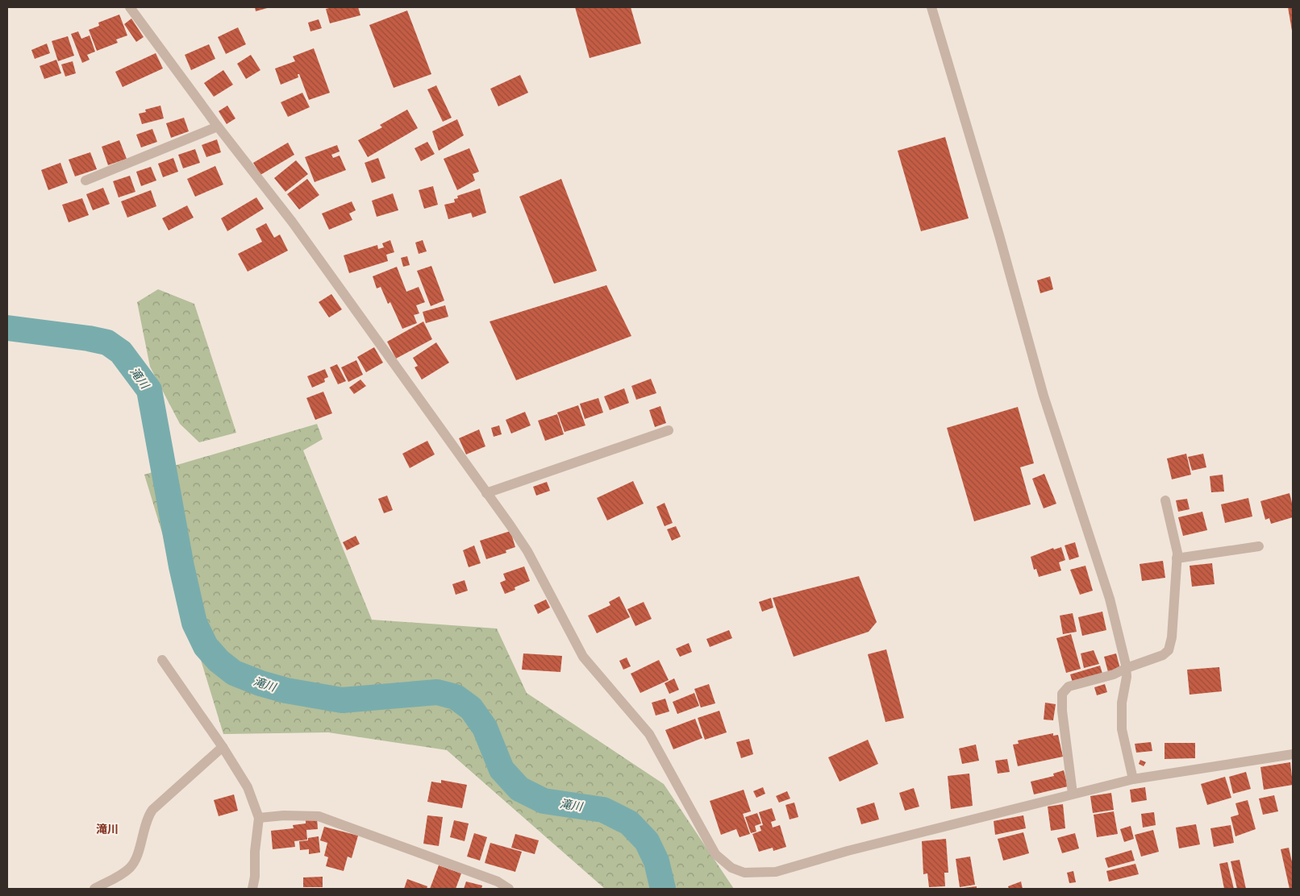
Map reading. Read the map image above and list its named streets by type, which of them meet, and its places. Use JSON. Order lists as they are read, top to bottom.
{
  "districts": ["滝川"],
  "water": ["滝川"]
}
